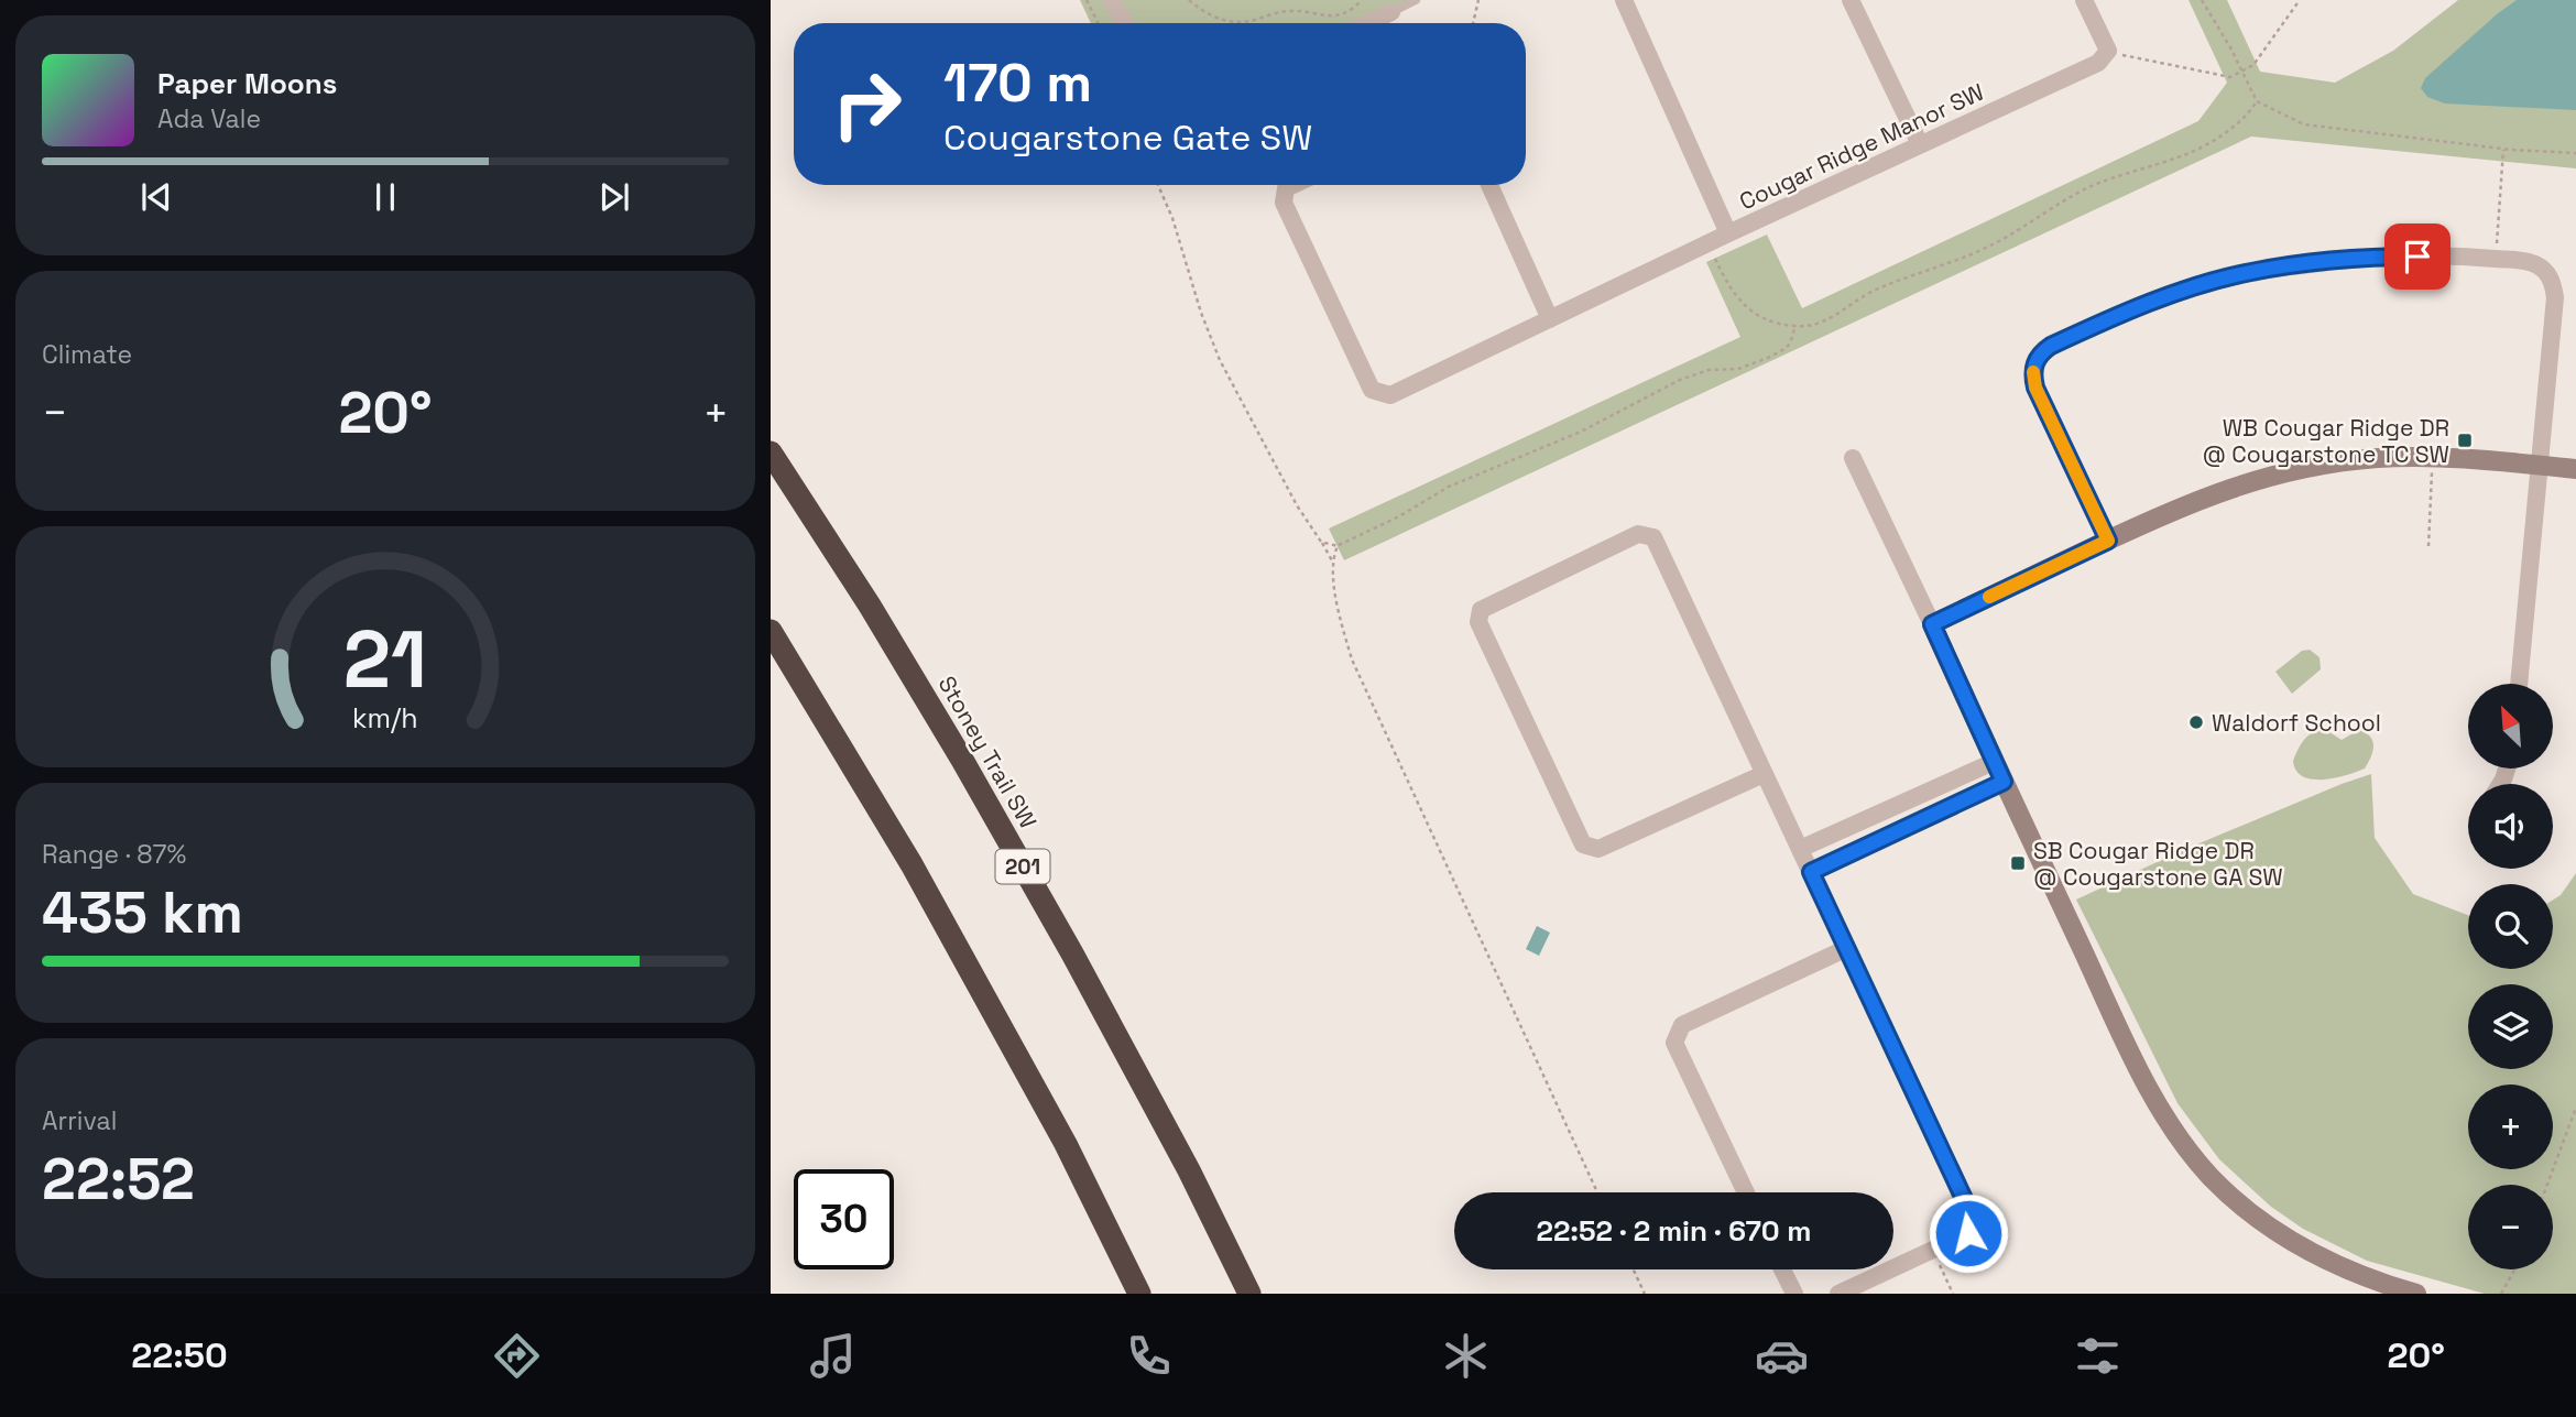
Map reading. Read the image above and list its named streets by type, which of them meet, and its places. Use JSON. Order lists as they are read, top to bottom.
{
  "streets": {
    "highway": ["Stoney Trail SW", "201"],
    "street": ["Cougar Ridge Manor SW"]
  },
  "places": {
    "transit": ["WB Cougar Ridge DR @ Cougarstone TC SW", "SB Cougar Ridge DR @ Cougarstone GA SW"],
    "other": ["Waldorf School"]
  },
  "north": "top left",
  "page": {
    "turn": ["170 m", "Cougarstone Gate SW"],
    "song": ["Paper Moons", "Ada Vale"],
    "tile": [
      "Climate",
      ["Range · 87%", "435 km"],
      ["Arrival", "22:52"]
    ],
    "heat": ["−", "20°", "+"],
    "map_buttons": ["+", "−"],
    "limit": "30",
    "trip": "22:52 · 2 min · 670 m",
    "tabs": ["22:50", "20°"],
    "gauge": ["21", "km/h"]
  }
}
